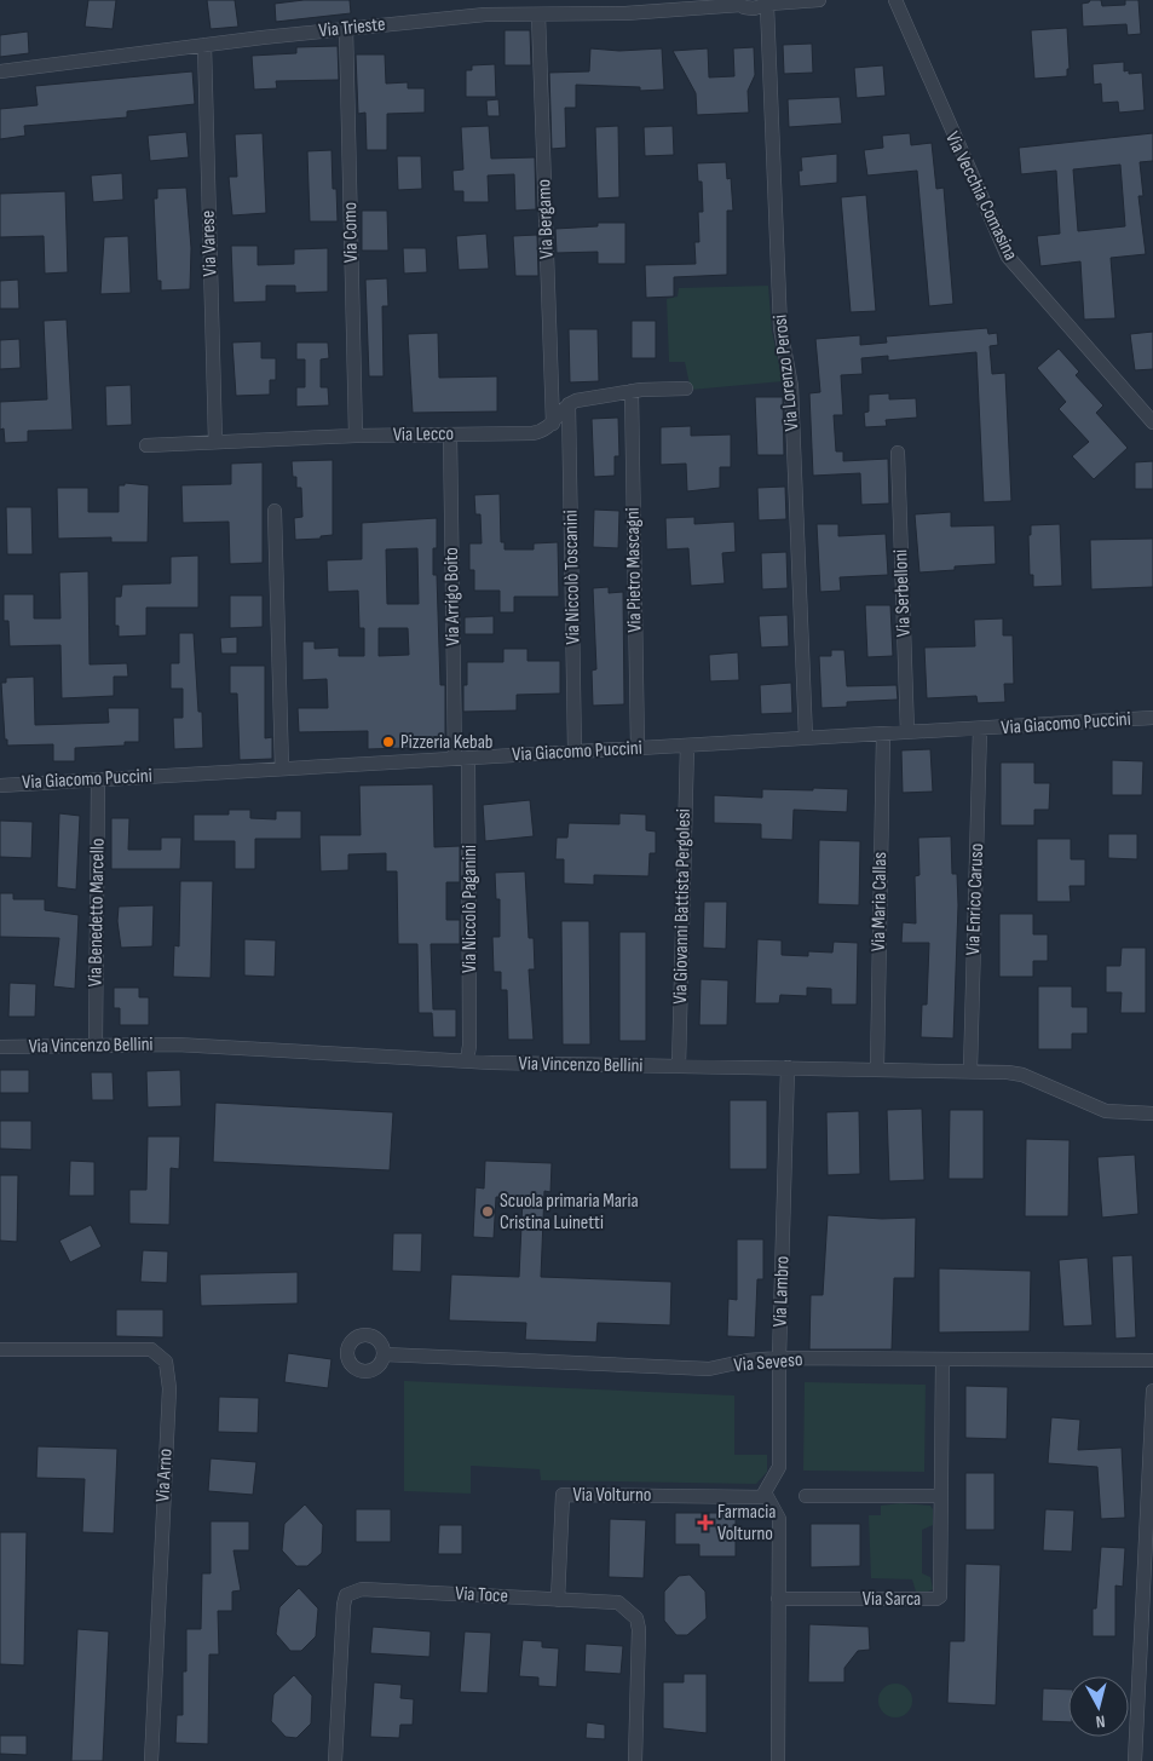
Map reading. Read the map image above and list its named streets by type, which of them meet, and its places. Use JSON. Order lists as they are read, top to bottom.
{
  "streets": {
    "street": [
      "Via Trieste",
      "Via Vecchia Comasina",
      "Via Bergamo",
      "Via Como",
      "Via Varese",
      "Via Lorenzo Perosi",
      "Via Lecco",
      "Via Pietro Mascagni",
      "Via Niccolò Toscanini",
      "Via Serbelloni",
      "Via Arrigo Boito",
      "Via Giacomo Puccini",
      "Via Enrico Caruso",
      "Via Maria Callas",
      "Via Giovanni Battista Pergolesi",
      "Via Niccolò Paganini",
      "Via Benedetto Marcello",
      "Via Vincenzo Bellini",
      "Via Lambro",
      "Via Seveso",
      "Via Arno",
      "Via Volturno",
      "Via Toce",
      "Via Sarca"
    ]
  },
  "crossings": [
    ["Via Trieste", "Via Bergamo"],
    ["Via Trieste", "Via Como"],
    ["Via Trieste", "Via Varese"],
    ["Via Trieste", "Via Lorenzo Perosi"],
    ["Via Bergamo", "Via Lecco"],
    ["Via Como", "Via Lecco"],
    ["Via Varese", "Via Lecco"],
    ["Via Lorenzo Perosi", "Via Giacomo Puccini"],
    ["Via Lecco", "Via Arrigo Boito"],
    ["Via Pietro Mascagni", "Via Giacomo Puccini"],
    ["Via Niccolò Toscanini", "Via Giacomo Puccini"],
    ["Via Serbelloni", "Via Giacomo Puccini"],
    ["Via Arrigo Boito", "Via Giacomo Puccini"],
    ["Via Arrigo Boito", "Via Niccolò Paganini"],
    ["Via Giacomo Puccini", "Via Enrico Caruso"],
    ["Via Giacomo Puccini", "Via Maria Callas"],
    ["Via Giacomo Puccini", "Via Giovanni Battista Pergolesi"],
    ["Via Giacomo Puccini", "Via Niccolò Paganini"],
    ["Via Giacomo Puccini", "Via Benedetto Marcello"],
    ["Via Enrico Caruso", "Via Vincenzo Bellini"],
    ["Via Maria Callas", "Via Vincenzo Bellini"],
    ["Via Giovanni Battista Pergolesi", "Via Vincenzo Bellini"],
    ["Via Niccolò Paganini", "Via Vincenzo Bellini"],
    ["Via Benedetto Marcello", "Via Vincenzo Bellini"],
    ["Via Vincenzo Bellini", "Via Lambro"],
    ["Via Lambro", "Via Seveso"],
    ["Via Lambro", "Via Volturno"],
    ["Via Seveso", "Via Sarca"],
    ["Via Volturno", "Via Toce"]
  ],
  "places": {
    "other": ["Pizzeria Kebab", "Scuola primaria Maria Cristina Luinetti"],
    "health": ["Farmacia Volturno"]
  },
  "north": "bottom"
}
